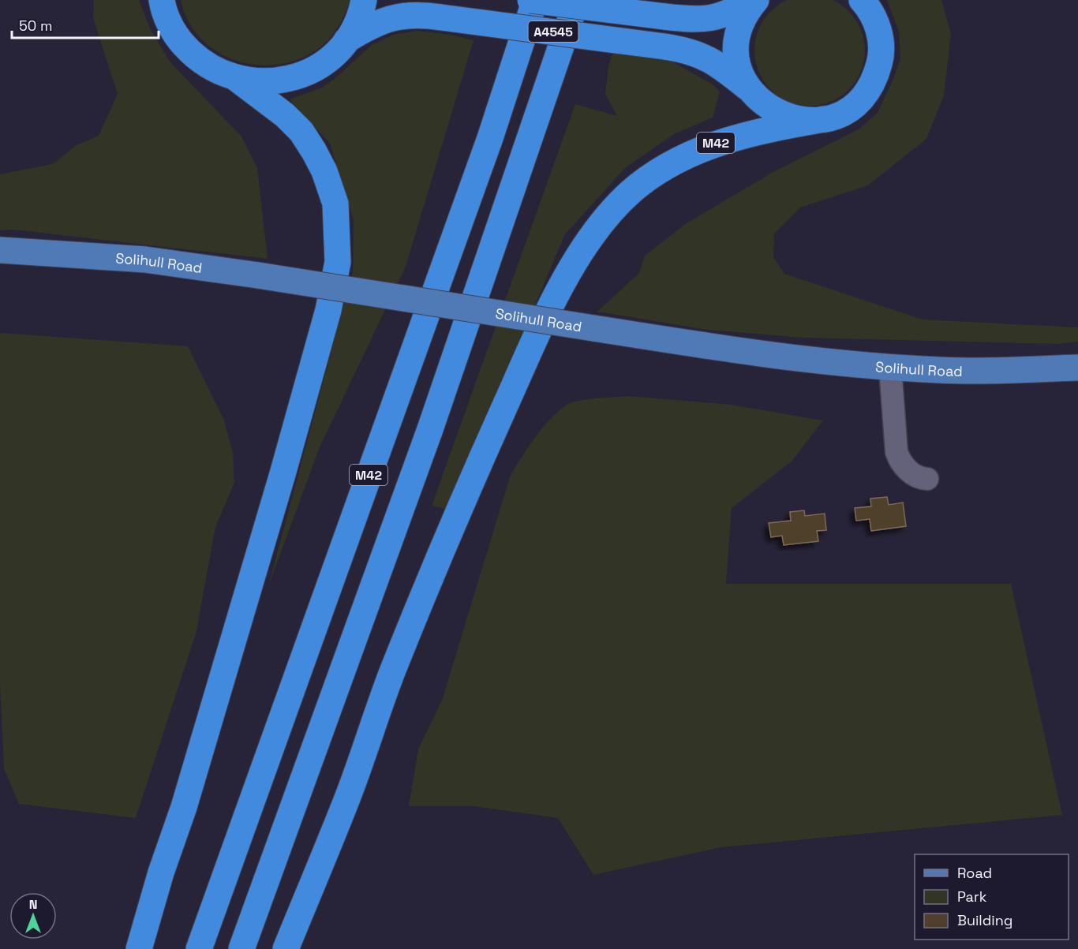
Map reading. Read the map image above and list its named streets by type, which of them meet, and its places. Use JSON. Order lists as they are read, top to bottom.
{
  "streets": {
    "highway": ["A4545", "M42"],
    "main road": ["Solihull Road"]
  },
  "legend": ["Road", "Park", "Building"],
  "scale_bar": "50 m",
  "north": "top"
}
